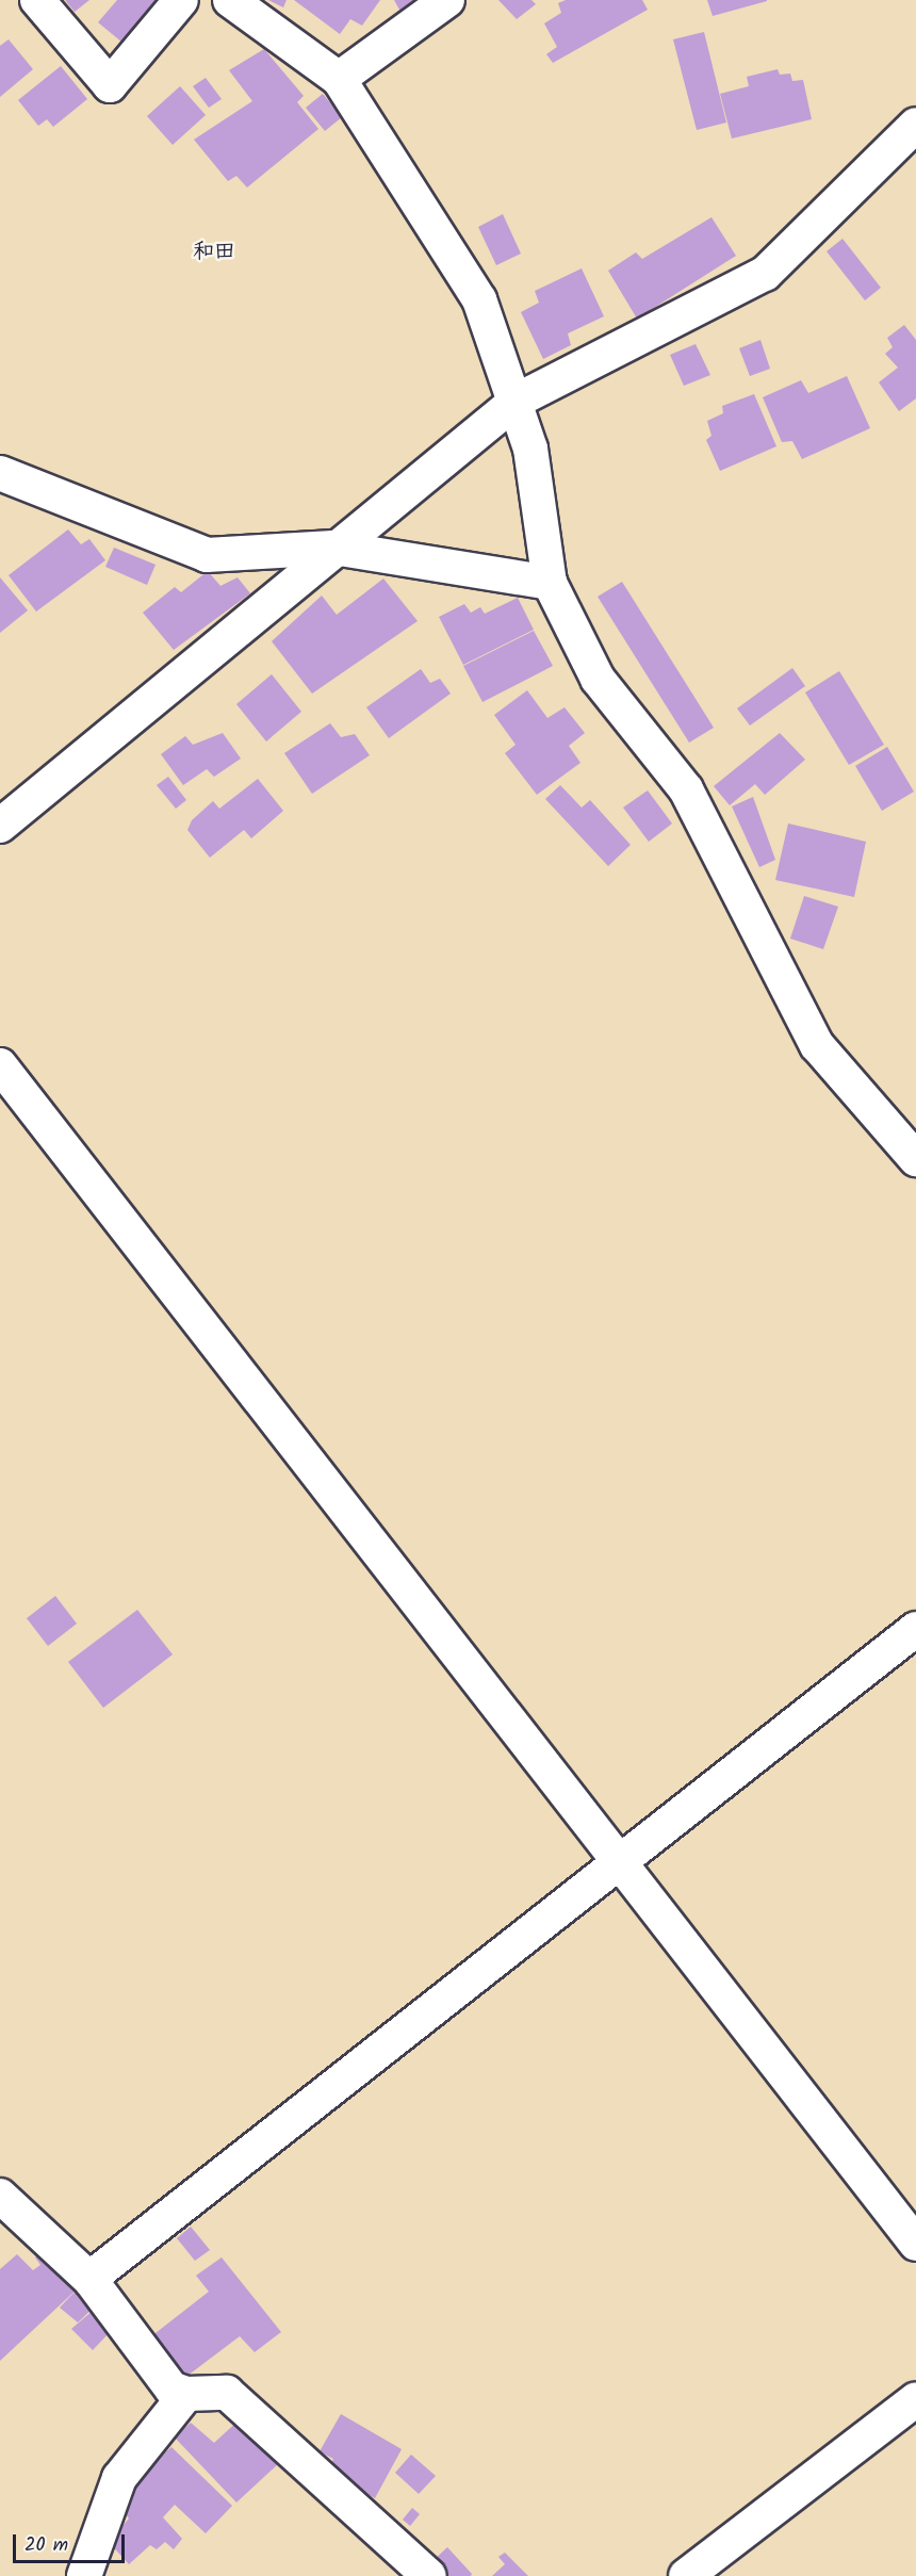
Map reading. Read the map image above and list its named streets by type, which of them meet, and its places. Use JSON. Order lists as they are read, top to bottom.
{
  "districts": ["和田"],
  "scale_bar": "20 m"
}
